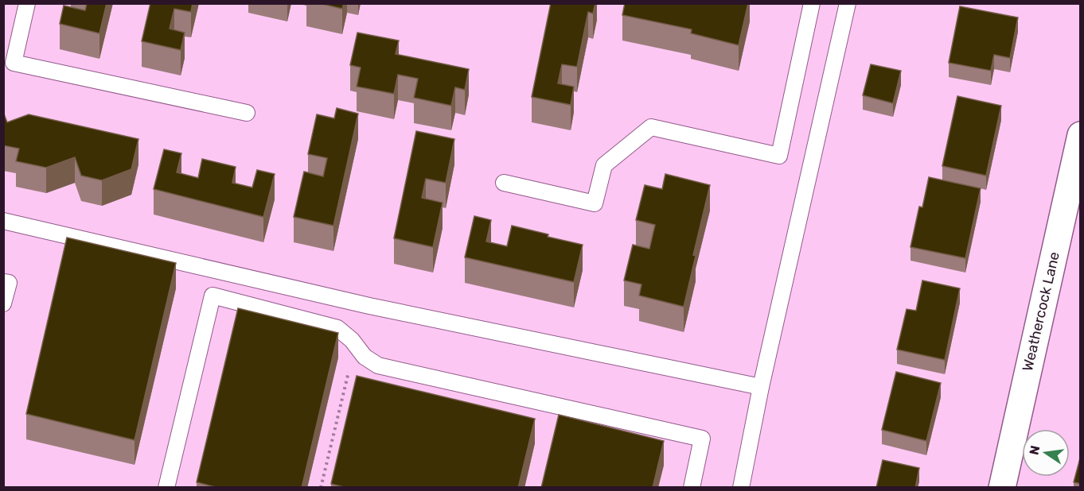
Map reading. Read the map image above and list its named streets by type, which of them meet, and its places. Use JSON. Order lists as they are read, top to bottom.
{
  "streets": {
    "street": ["Weathercock Lane"]
  },
  "north": "left"
}
